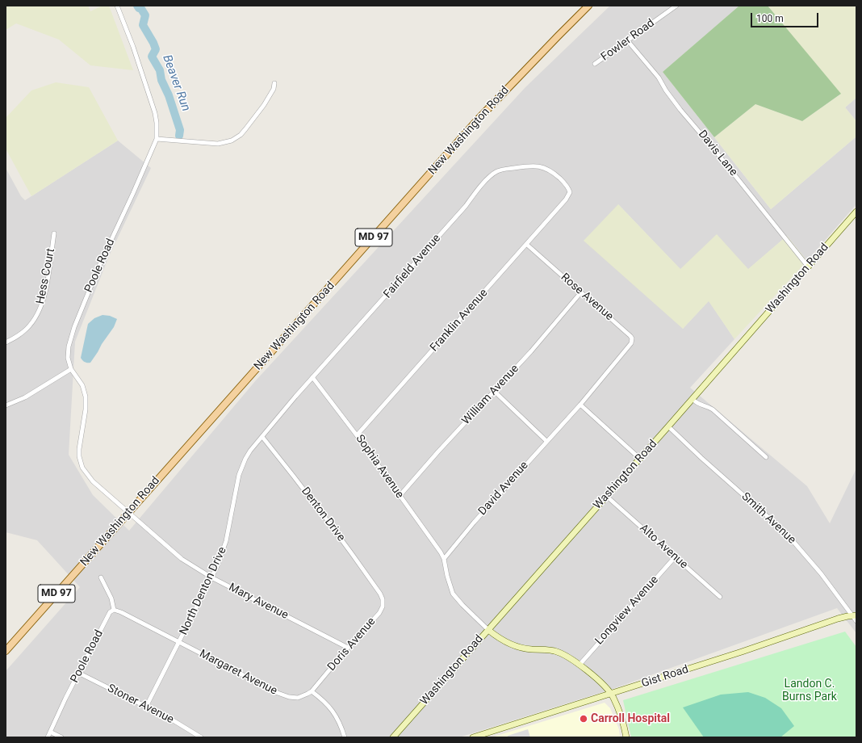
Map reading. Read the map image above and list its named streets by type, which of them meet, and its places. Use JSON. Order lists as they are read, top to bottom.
{
  "streets": {
    "main road": [
      "New Washington Road",
      "MD 97",
      "Washington Road",
      "Gist Road"
    ],
    "street": [
      "Fowler Road",
      "Davis Lane",
      "Poole Road",
      "Fairfield Avenue",
      "Hess Court",
      "Rose Avenue",
      "Franklin Avenue",
      "William Avenue",
      "Sophia Avenue",
      "David Avenue",
      "Denton Drive",
      "Smith Avenue",
      "Alto Avenue",
      "North Denton Drive",
      "Mary Avenue",
      "Longview Avenue",
      "Doris Avenue",
      "Margaret Avenue",
      "Stoner Avenue"
    ]
  },
  "crossings": [
    ["Fowler Road", "Davis Lane"],
    ["New Washington Road", "Poole Road"],
    ["New Washington Road", "Mary Avenue"],
    ["Davis Lane", "Washington Road"],
    ["Poole Road", "Mary Avenue"],
    ["Poole Road", "Margaret Avenue"],
    ["Poole Road", "Stoner Avenue"],
    ["Fairfield Avenue", "Franklin Avenue"],
    ["Fairfield Avenue", "Sophia Avenue"],
    ["Fairfield Avenue", "Denton Drive"],
    ["Fairfield Avenue", "North Denton Drive"],
    ["Washington Road", "Smith Avenue"],
    ["Washington Road", "Alto Avenue"],
    ["Rose Avenue", "Franklin Avenue"],
    ["Rose Avenue", "William Avenue"],
    ["Rose Avenue", "David Avenue"],
    ["Franklin Avenue", "Sophia Avenue"],
    ["William Avenue", "Sophia Avenue"],
    ["Sophia Avenue", "David Avenue"],
    ["Denton Drive", "North Denton Drive"],
    ["Denton Drive", "Doris Avenue"],
    ["Smith Avenue", "Gist Road"],
    ["Alto Avenue", "Longview Avenue"],
    ["North Denton Drive", "Mary Avenue"],
    ["North Denton Drive", "Margaret Avenue"],
    ["North Denton Drive", "Stoner Avenue"],
    ["Mary Avenue", "Doris Avenue"],
    ["Doris Avenue", "Margaret Avenue"]
  ],
  "water": ["Beaver Run"],
  "parks": ["Landon C. Burns Park"],
  "places": ["Carroll Hospital"],
  "scale_bar": "100 m"
}
